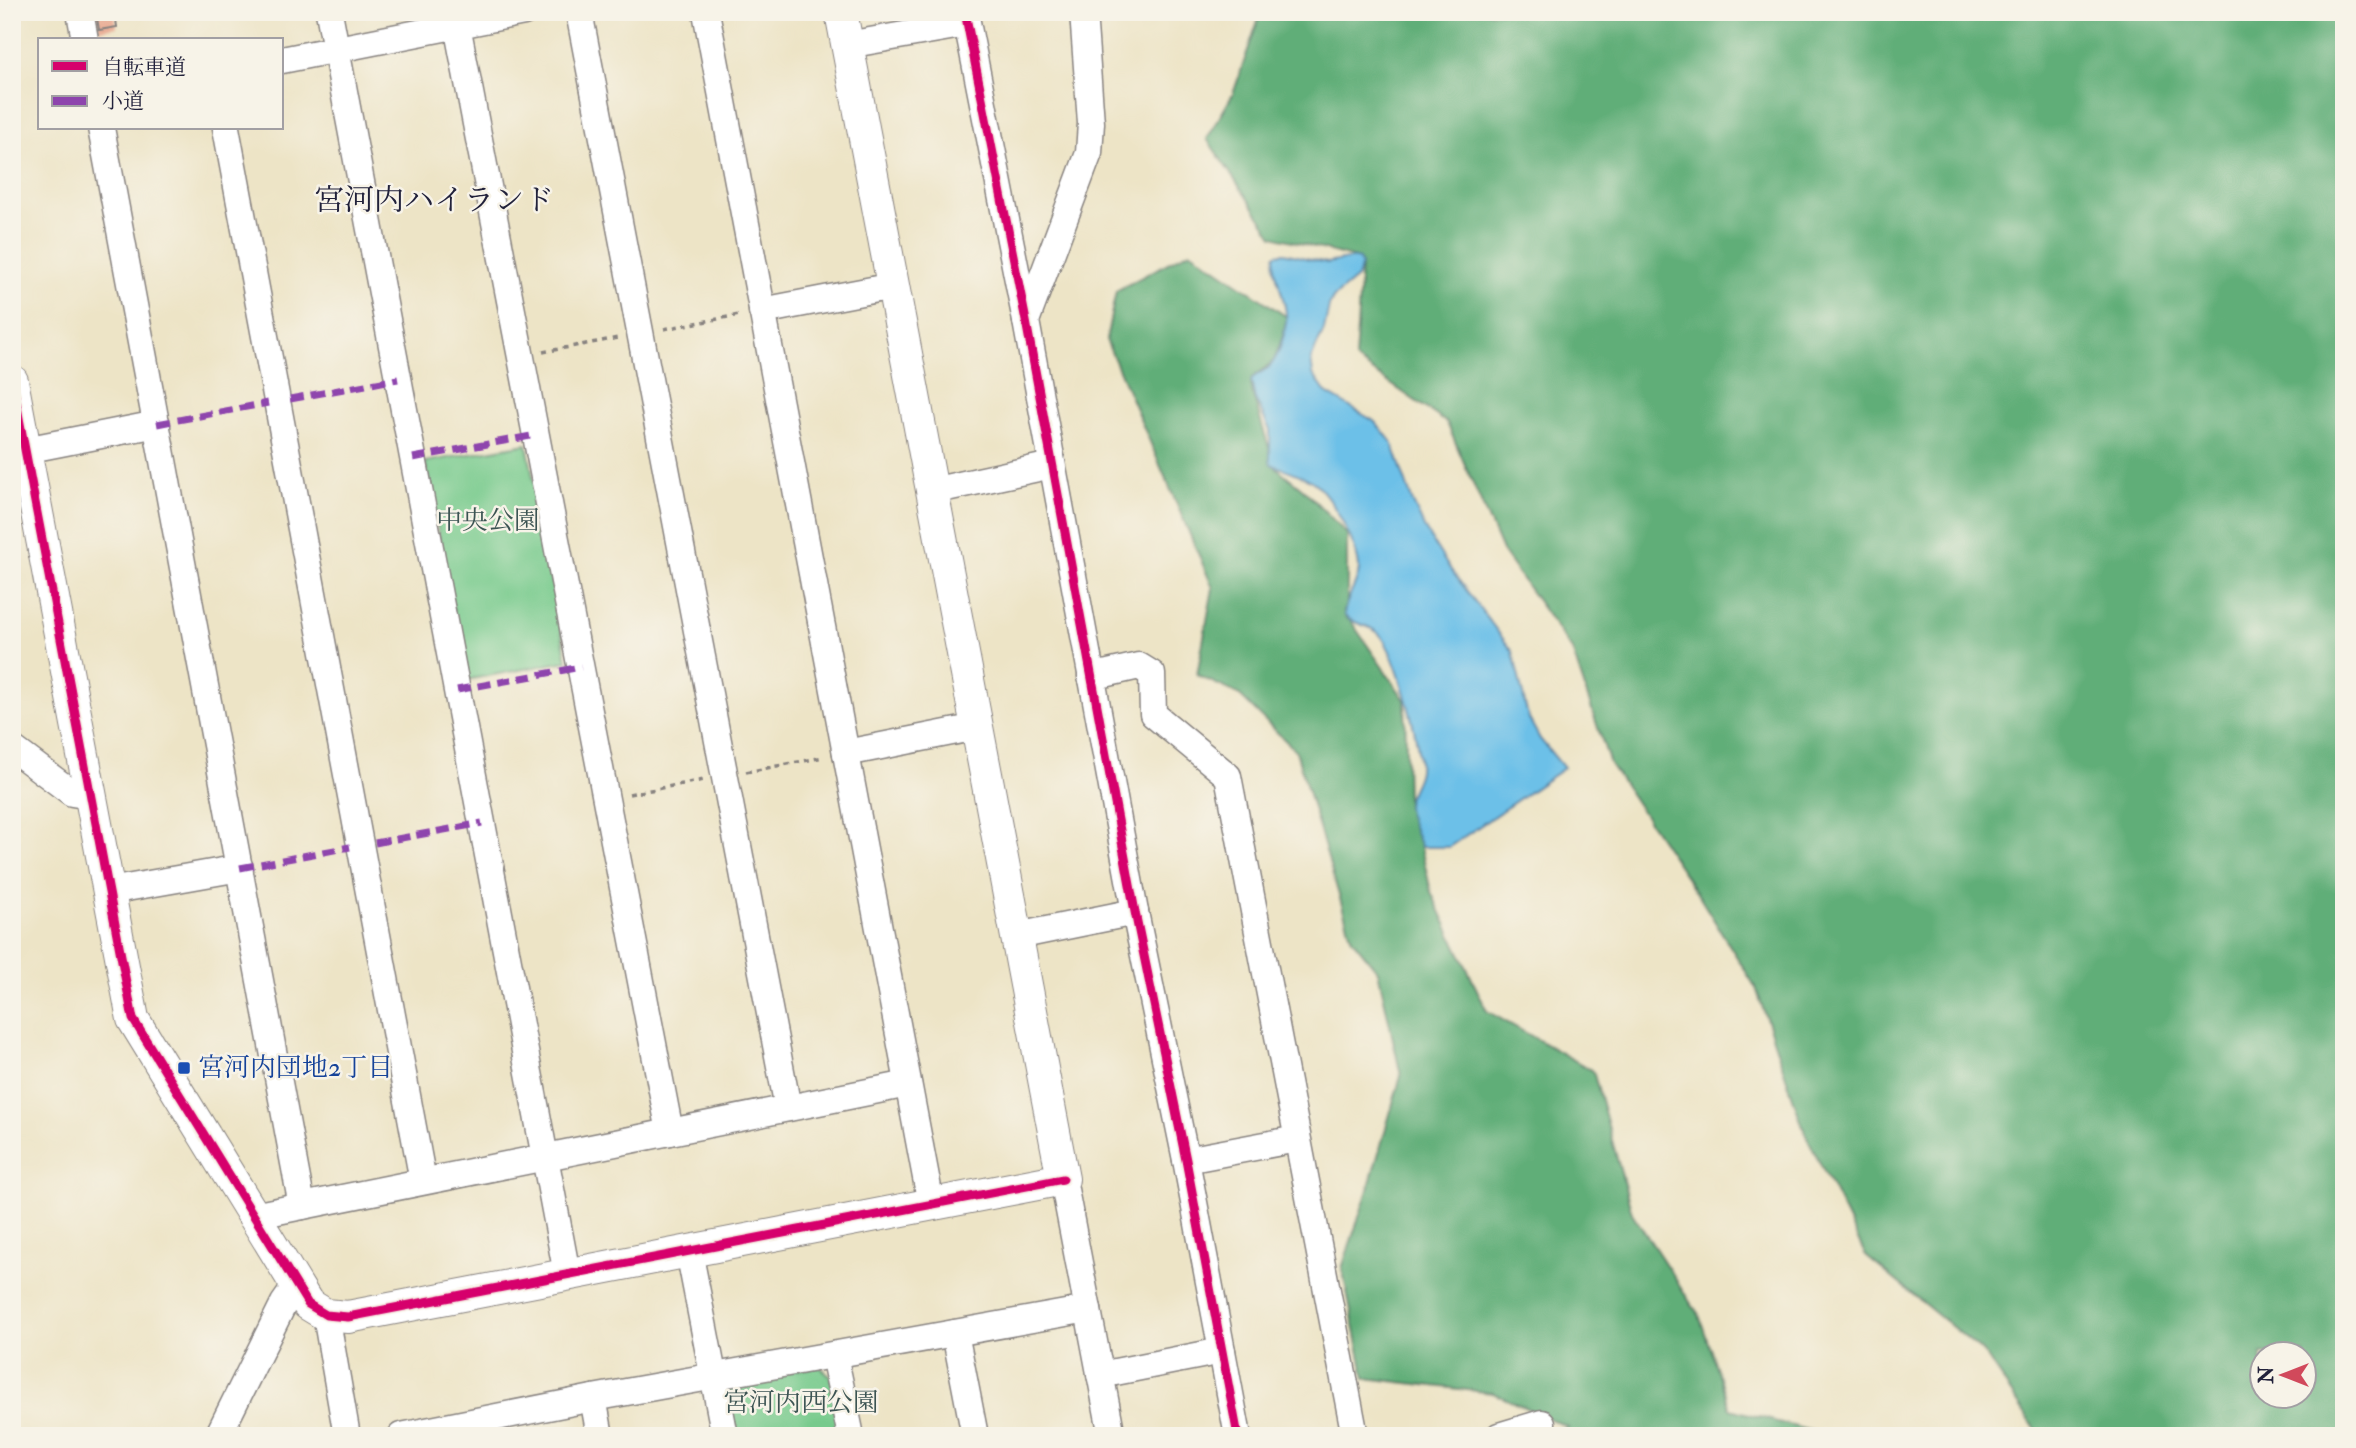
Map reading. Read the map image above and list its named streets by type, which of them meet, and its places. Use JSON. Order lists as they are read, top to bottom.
{
  "districts": ["宮河内ハイランド"],
  "parks": ["中央公園", "宮河内西公園"],
  "places": {
    "transit": ["宮河内団地2丁目"]
  },
  "legend": ["自転車道", "小道"],
  "north": "left"
}
